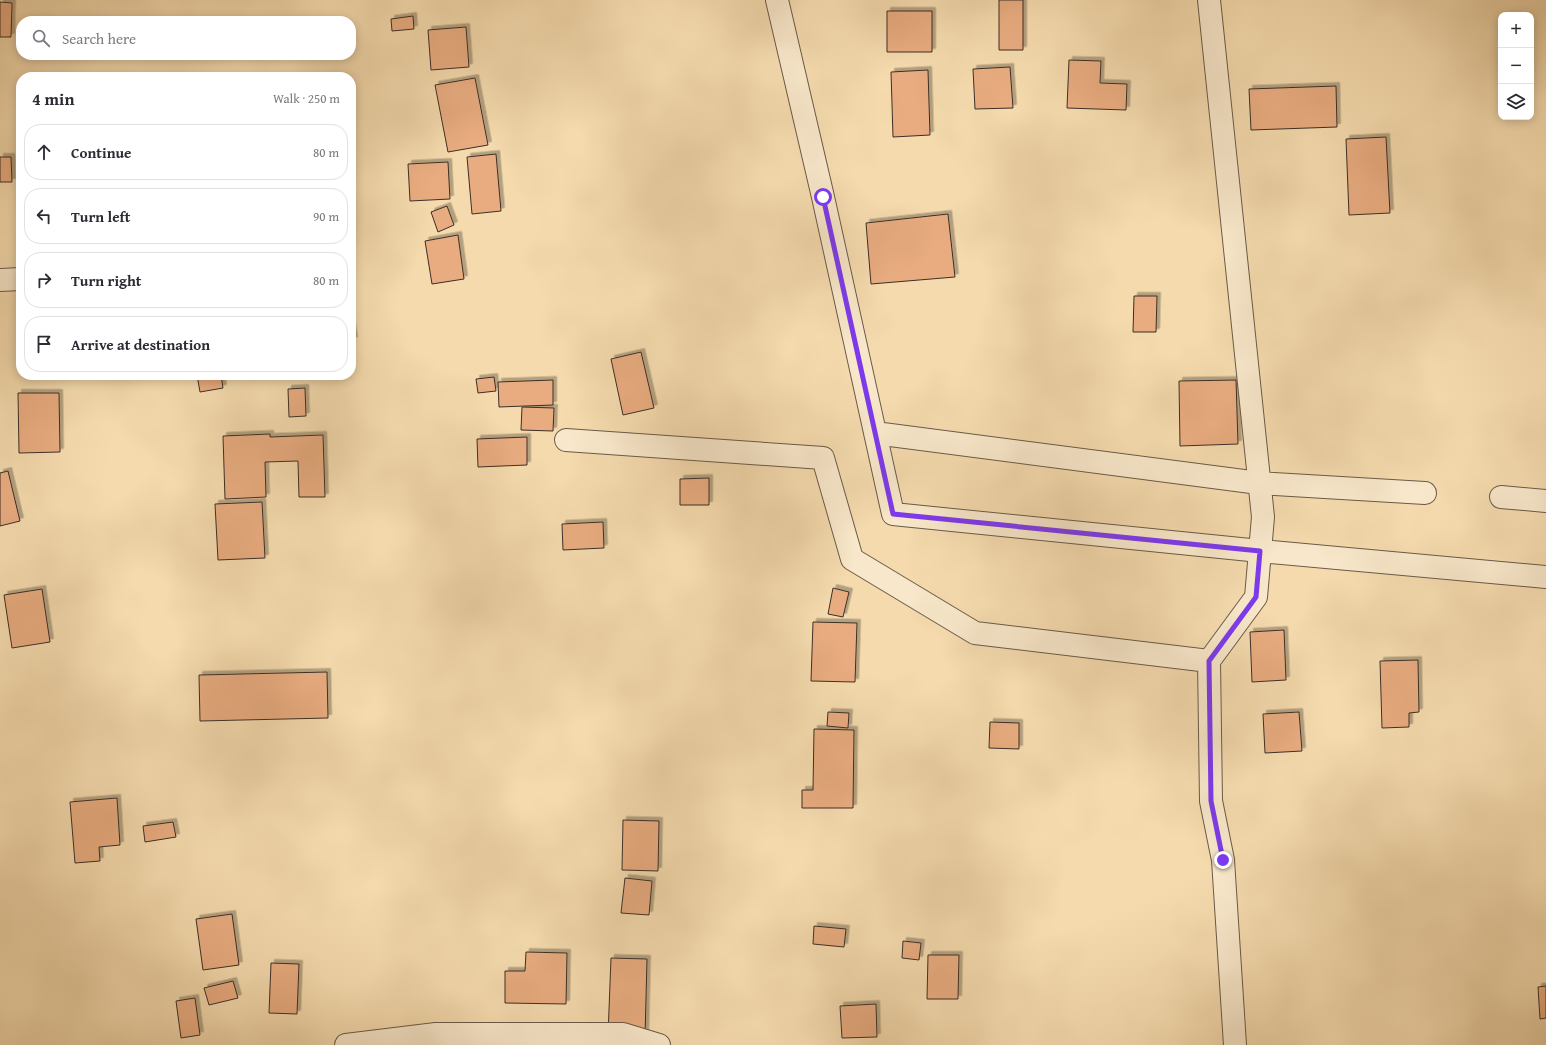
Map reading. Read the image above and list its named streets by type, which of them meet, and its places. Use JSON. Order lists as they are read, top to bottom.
{
  "page": {
    "map_buttons": ["+", "−"],
    "search": "Search here",
    "heading": ["4 min", "Walk · 250 m"],
    "list": [
      ["Continue", "80 m"],
      ["Turn left", "90 m"],
      ["Turn right", "80 m"],
      "Arrive at destination"
    ]
  }
}
